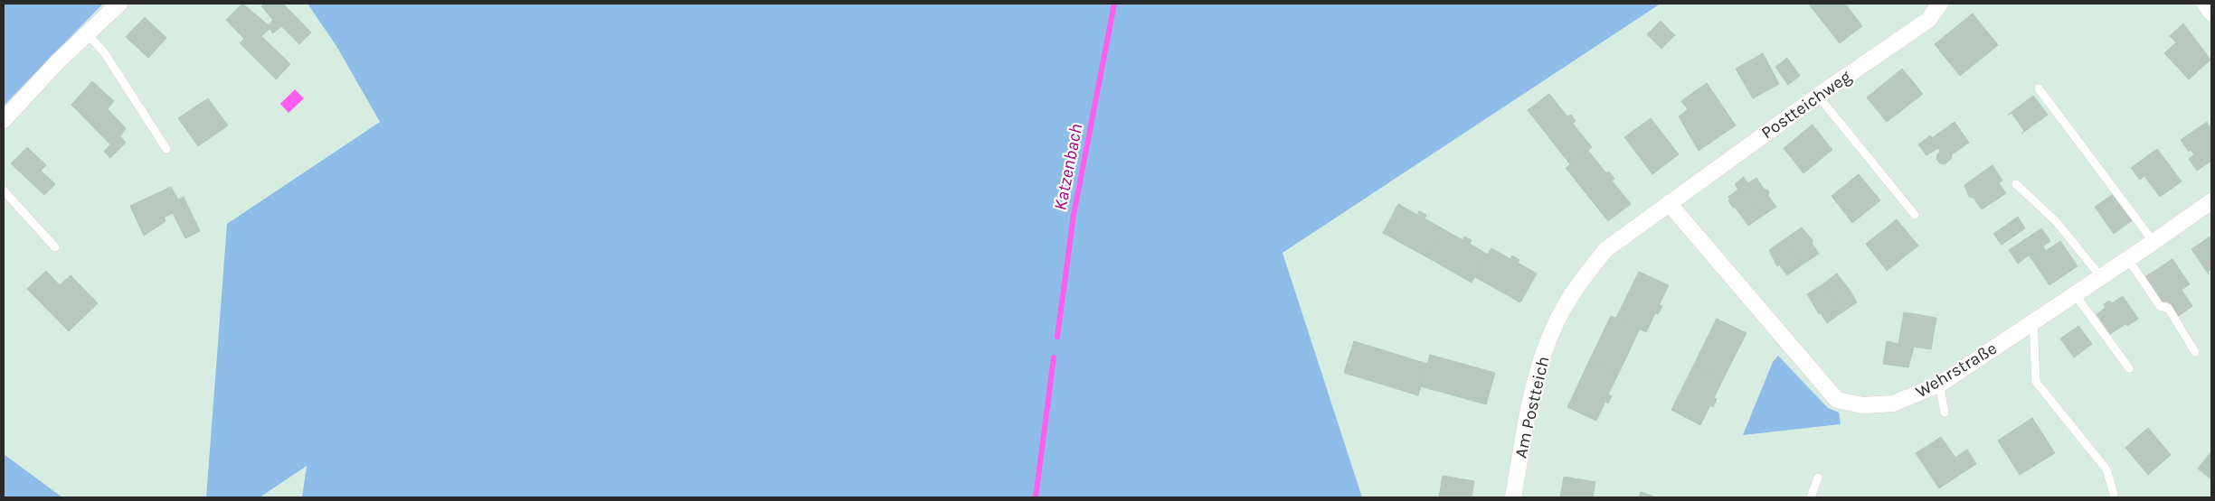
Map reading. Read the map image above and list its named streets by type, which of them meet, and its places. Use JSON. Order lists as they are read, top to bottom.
{
  "streets": {
    "street": ["Postteichweg", "Wehrstraße", "Am Postteich"]
  },
  "crossings": [
    ["Postteichweg", "Wehrstraße"],
    ["Postteichweg", "Am Postteich"],
    ["Wehrstraße", "Am Postteich"]
  ],
  "water": ["Katzenbach"]
}
